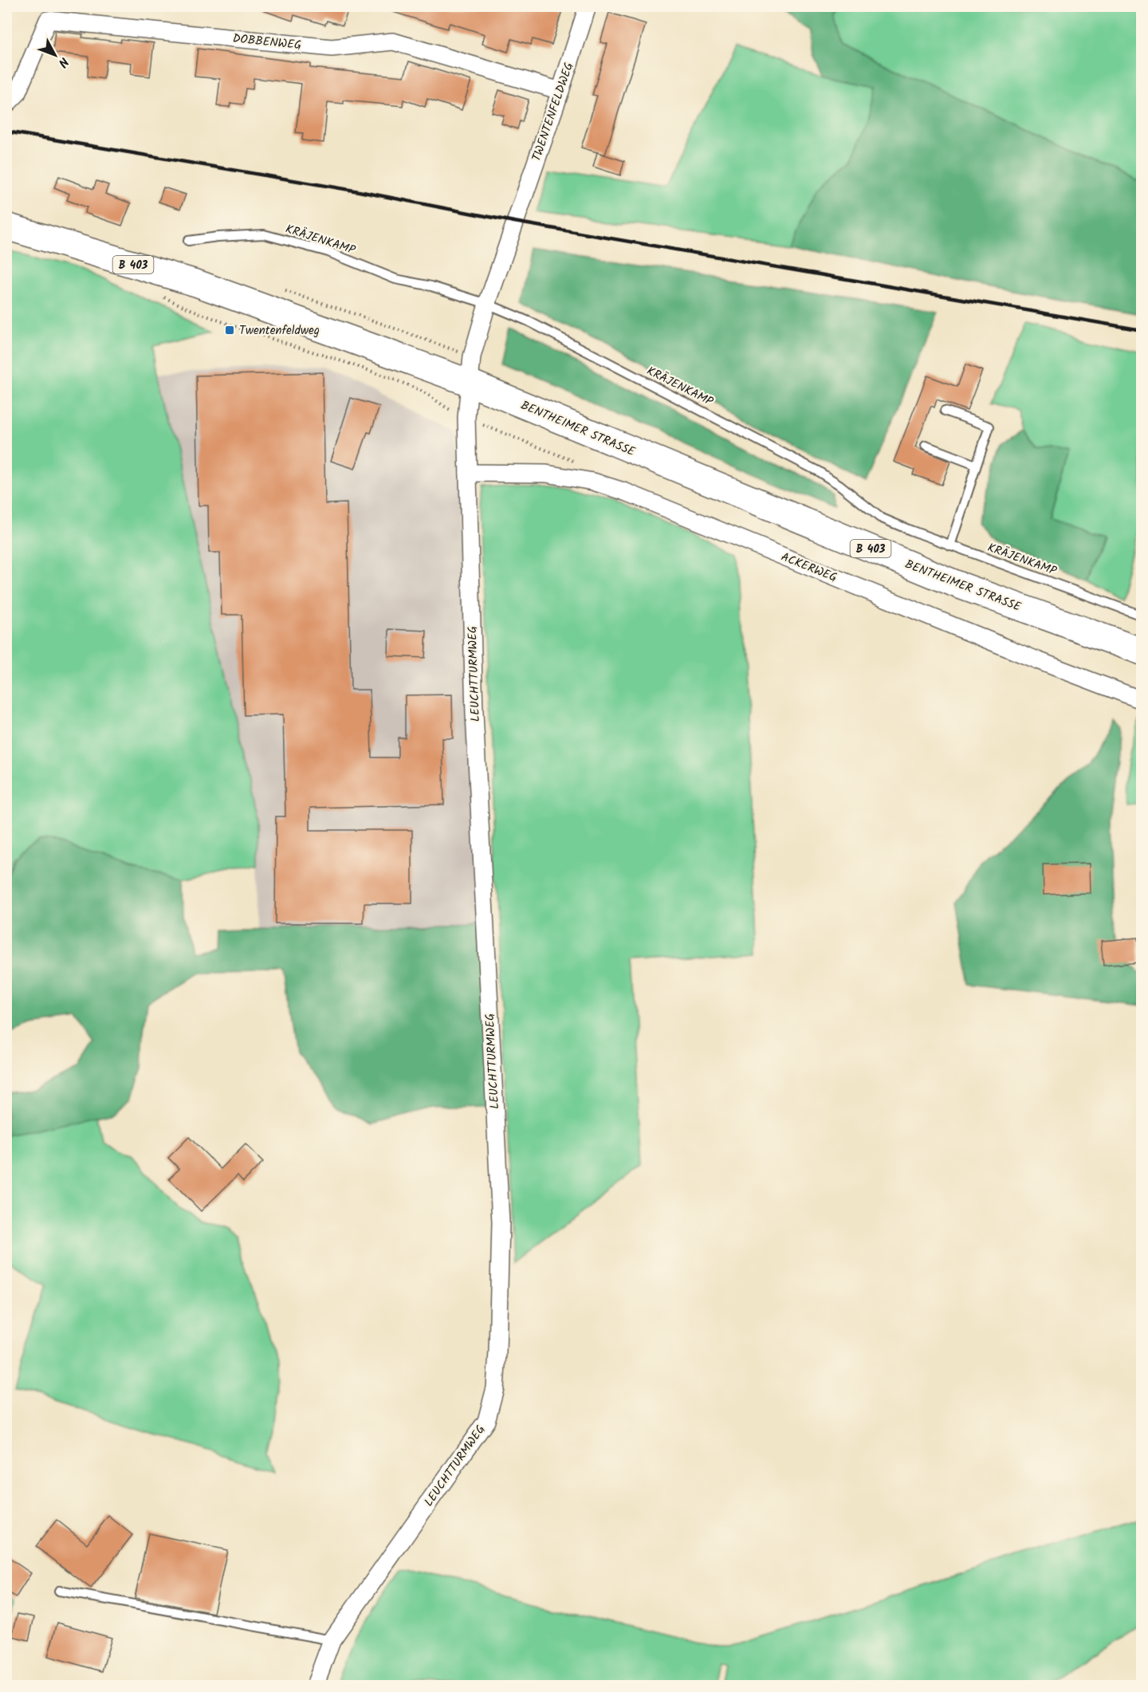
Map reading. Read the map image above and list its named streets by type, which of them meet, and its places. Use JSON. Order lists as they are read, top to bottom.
{
  "streets": {
    "main road": ["B 403", "BENTHEIMER STRASSE"],
    "street": [
      "DOBBENWEG",
      "TWENTENFELDWEG",
      "ACKERWEG",
      "LEUCHTTURMWEG"
    ],
    "lane": ["KRÄJENKAMP"]
  },
  "crossings": [
    ["DOBBENWEG", "TWENTENFELDWEG"],
    ["TWENTENFELDWEG", "KRÄJENKAMP"],
    ["TWENTENFELDWEG", "BENTHEIMER STRASSE"],
    ["TWENTENFELDWEG", "LEUCHTTURMWEG"],
    ["BENTHEIMER STRASSE", "LEUCHTTURMWEG"],
    ["ACKERWEG", "LEUCHTTURMWEG"]
  ],
  "places": {
    "transit": ["Twentenfeldweg"]
  },
  "north": "bottom right"
}
